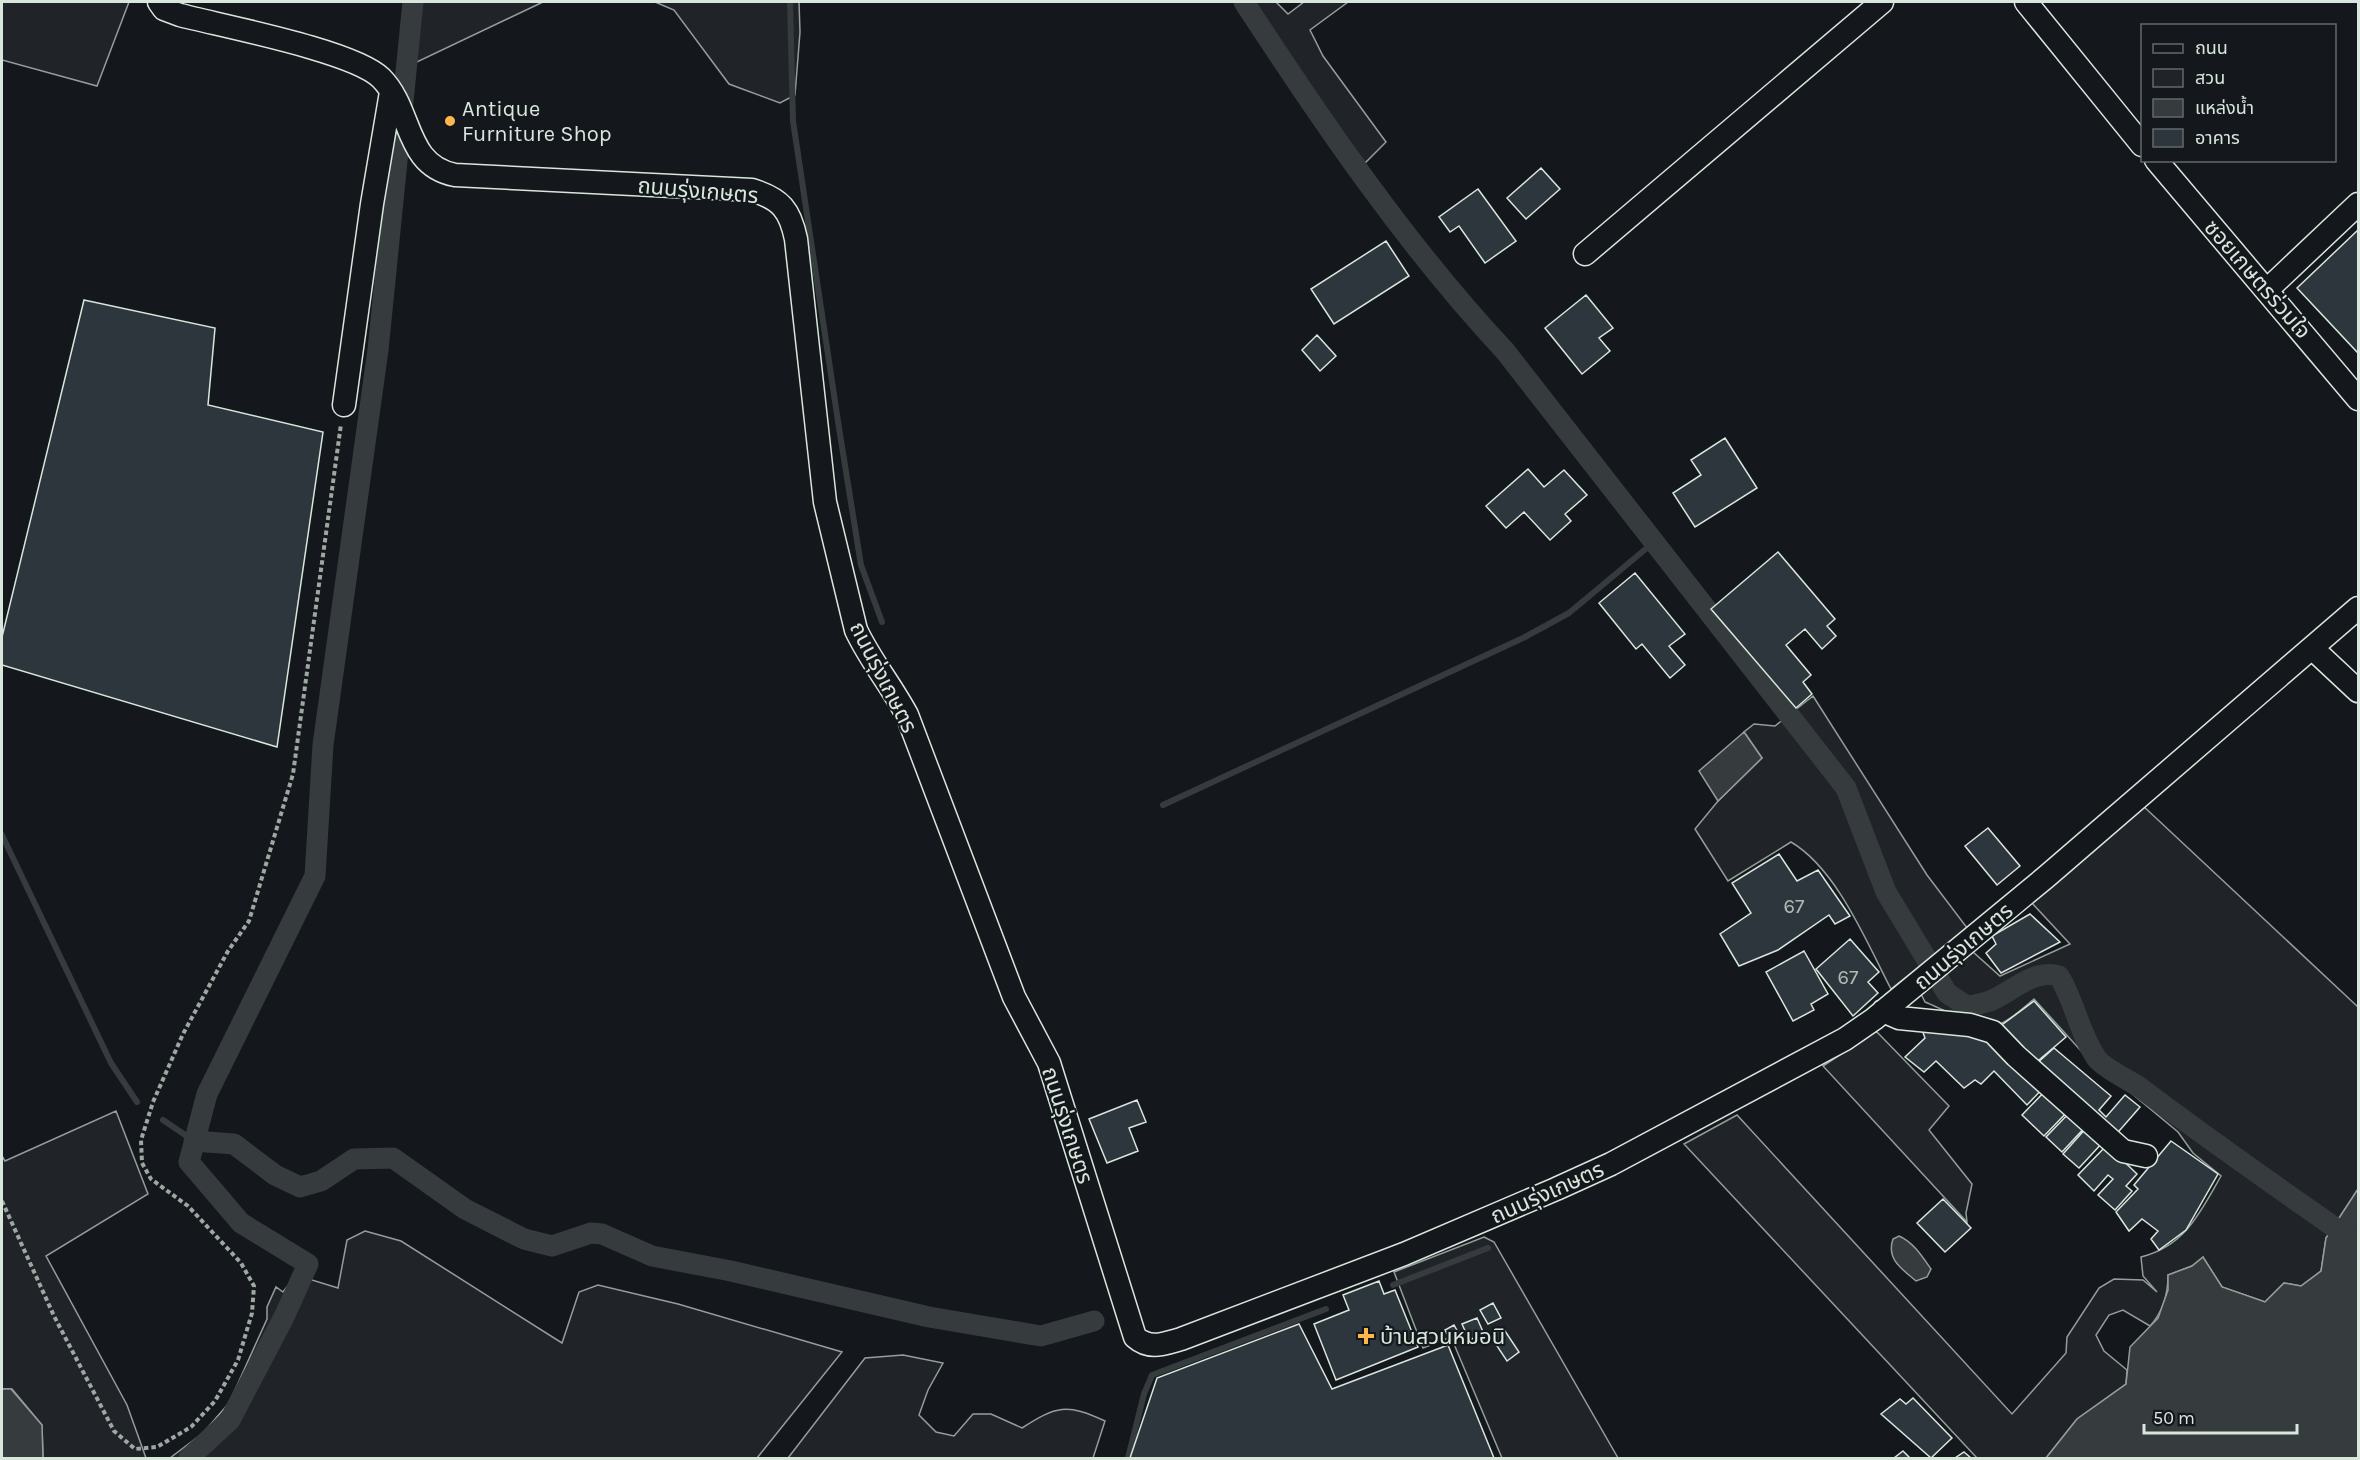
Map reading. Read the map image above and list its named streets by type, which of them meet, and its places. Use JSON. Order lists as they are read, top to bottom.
{
  "streets": {
    "street": ["ถนนรุ่งเกษตร", "ซอยเกษตรร่วมใจ"]
  },
  "places": {
    "other": ["Antique Furniture Shop"],
    "health": ["บ้านสวนหมอนิ"]
  },
  "house_numbers": ["67", "67"],
  "legend": [
    "ถนน",
    "สวน",
    "แหล่งน้ำ",
    "อาคาร"
  ],
  "scale_bar": "50 m"
}
